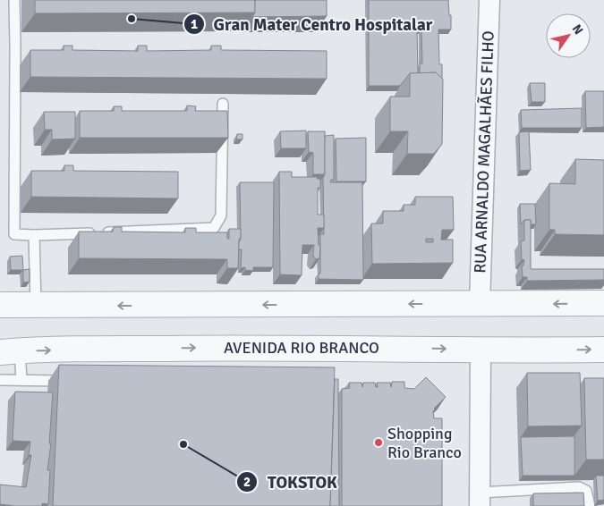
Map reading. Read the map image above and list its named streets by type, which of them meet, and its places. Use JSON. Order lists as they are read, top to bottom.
{
  "streets": {
    "street": ["RUA ARNALDO MAGALHÃES FILHO", "AVENIDA RIO BRANCO"]
  },
  "places": ["Gran Mater Centro Hospitalar", "Shopping Rio Branco", "TOKSTOK"],
  "north": "top right"
}
